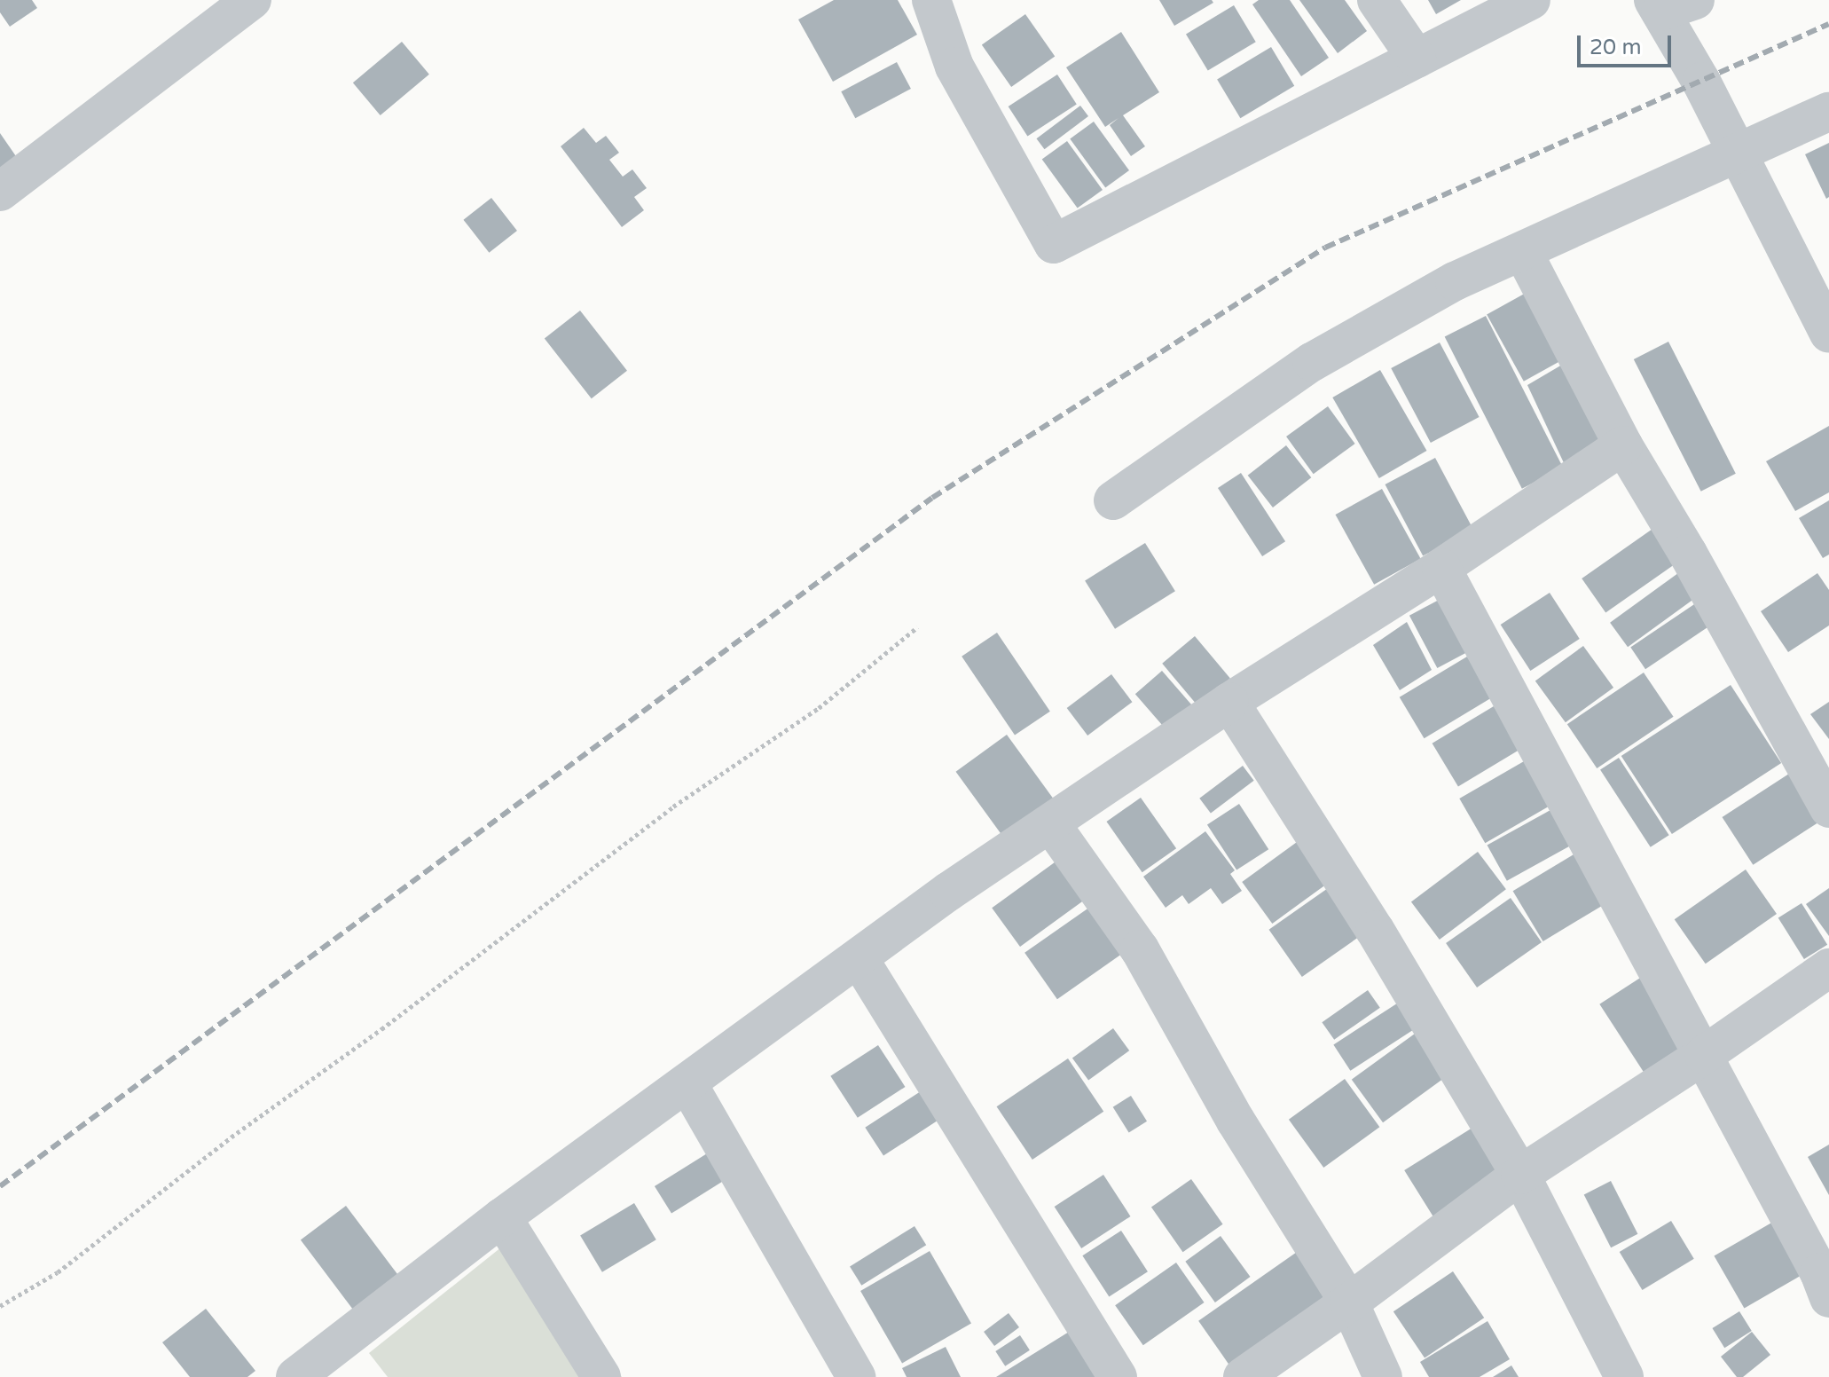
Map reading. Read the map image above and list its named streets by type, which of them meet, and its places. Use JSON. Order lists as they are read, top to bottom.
{
  "scale_bar": "20 m"
}
